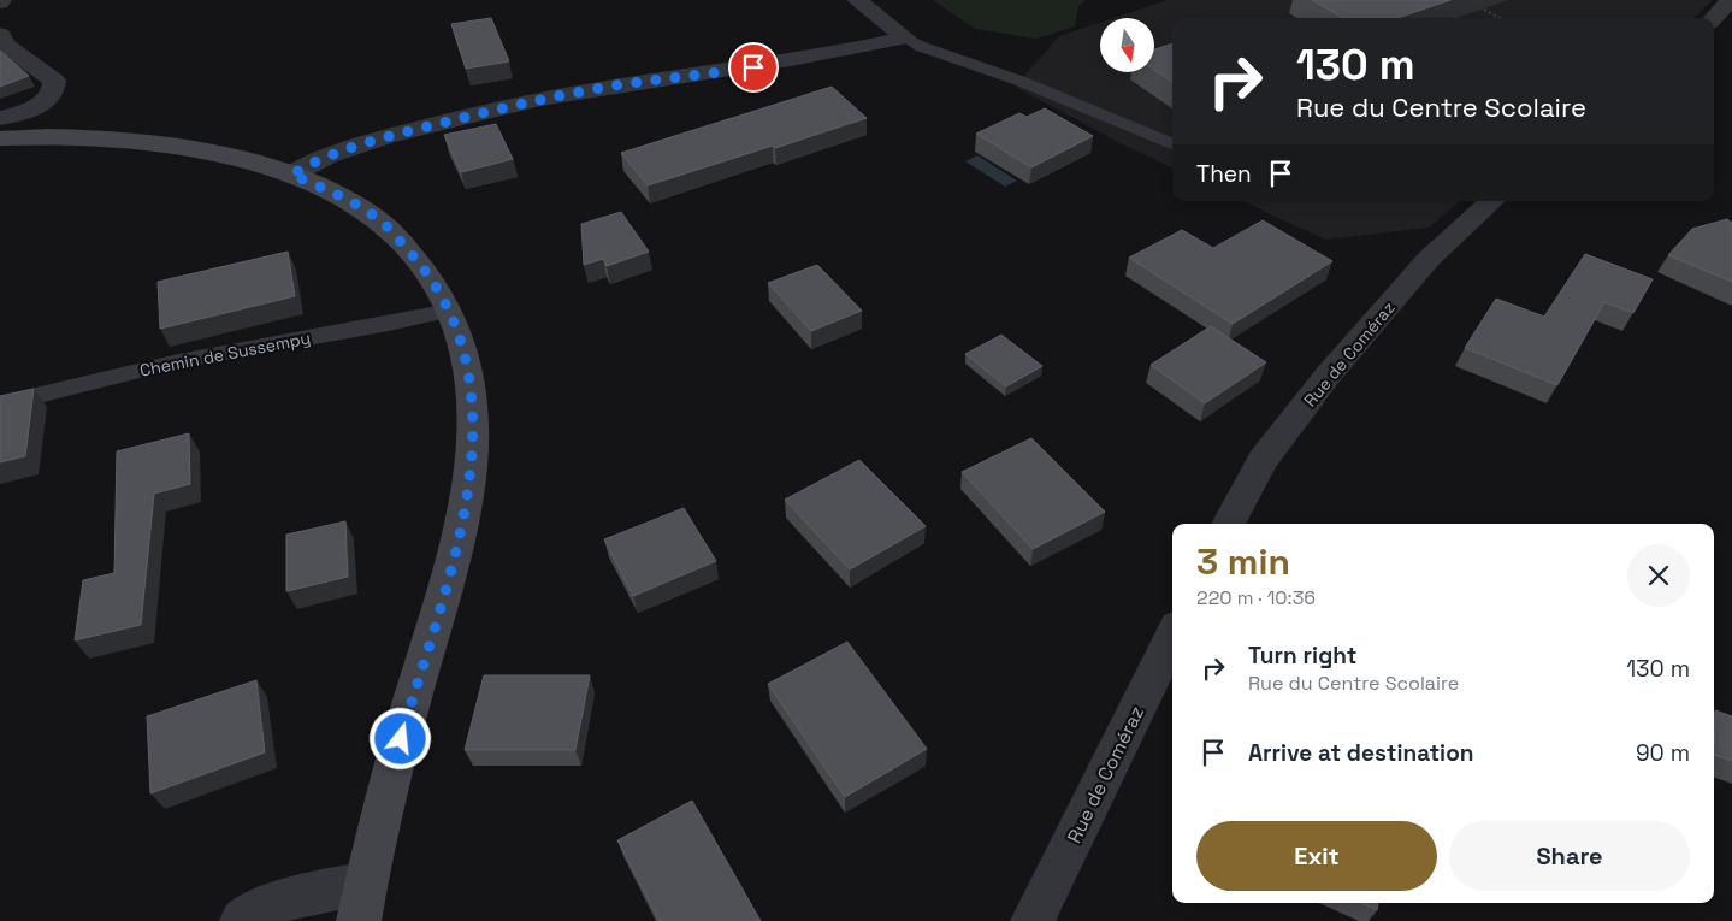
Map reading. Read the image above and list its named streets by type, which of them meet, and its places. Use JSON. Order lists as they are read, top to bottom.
{
  "streets": {
    "street": ["Rue de Coméraz"],
    "lane": ["Chemin de Sussempy"]
  },
  "north": "bottom",
  "page": {
    "turn": ["130 m", "Rue du Centre Scolaire"],
    "then": "Then",
    "heading": ["3 min", "220 m · 10:36"],
    "list": [
      {
        "name": "Turn right",
        "note": "Rue du Centre Scolaire",
        "value": "130 m"
      },
      {
        "name": "Arrive at destination",
        "value": "90 m"
      }
    ],
    "buttons": ["Exit", "Share"]
  }
}
